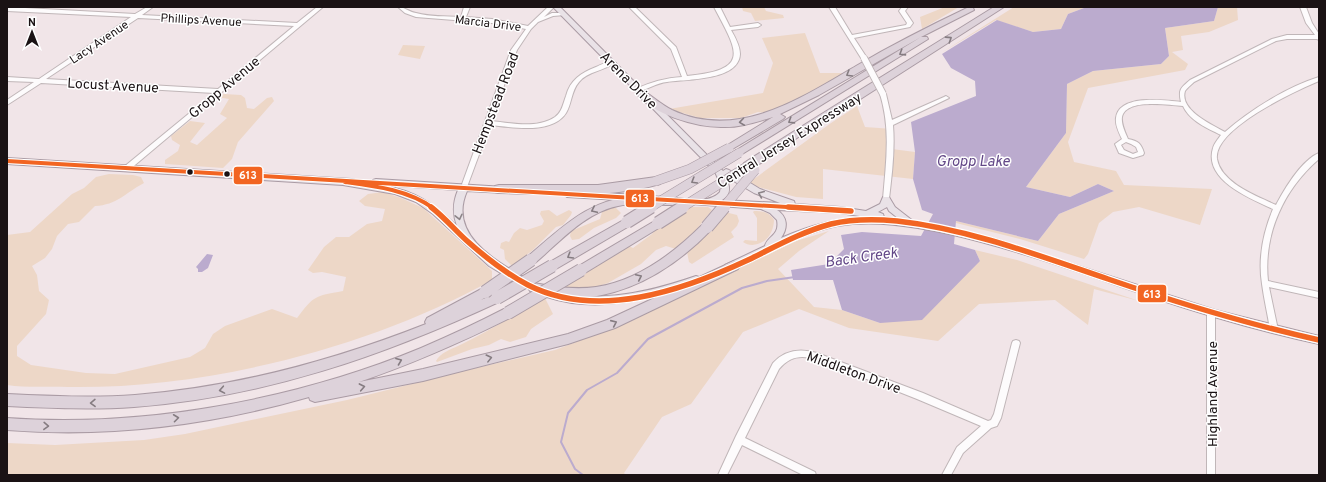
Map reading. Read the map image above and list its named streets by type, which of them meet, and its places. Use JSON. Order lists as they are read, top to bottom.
{
  "streets": {
    "highway": ["Central Jersey Expressway"],
    "main road": ["Arena Drive"],
    "street": [
      "Phillips Avenue",
      "Marcia Drive",
      "Lacy Avenue",
      "Locust Avenue",
      "Gropp Avenue",
      "Hempstead Road",
      "Middleton Drive",
      "Highland Avenue"
    ]
  },
  "crossings": [
    ["Phillips Avenue", "Lacy Avenue"],
    ["Phillips Avenue", "Gropp Avenue"],
    ["Marcia Drive", "Hempstead Road"],
    ["Lacy Avenue", "Locust Avenue"],
    ["Locust Avenue", "Gropp Avenue"]
  ],
  "water": ["Gropp Lake", "Back Creek"],
  "lines": ["transit line 613"],
  "north": "top"
}
